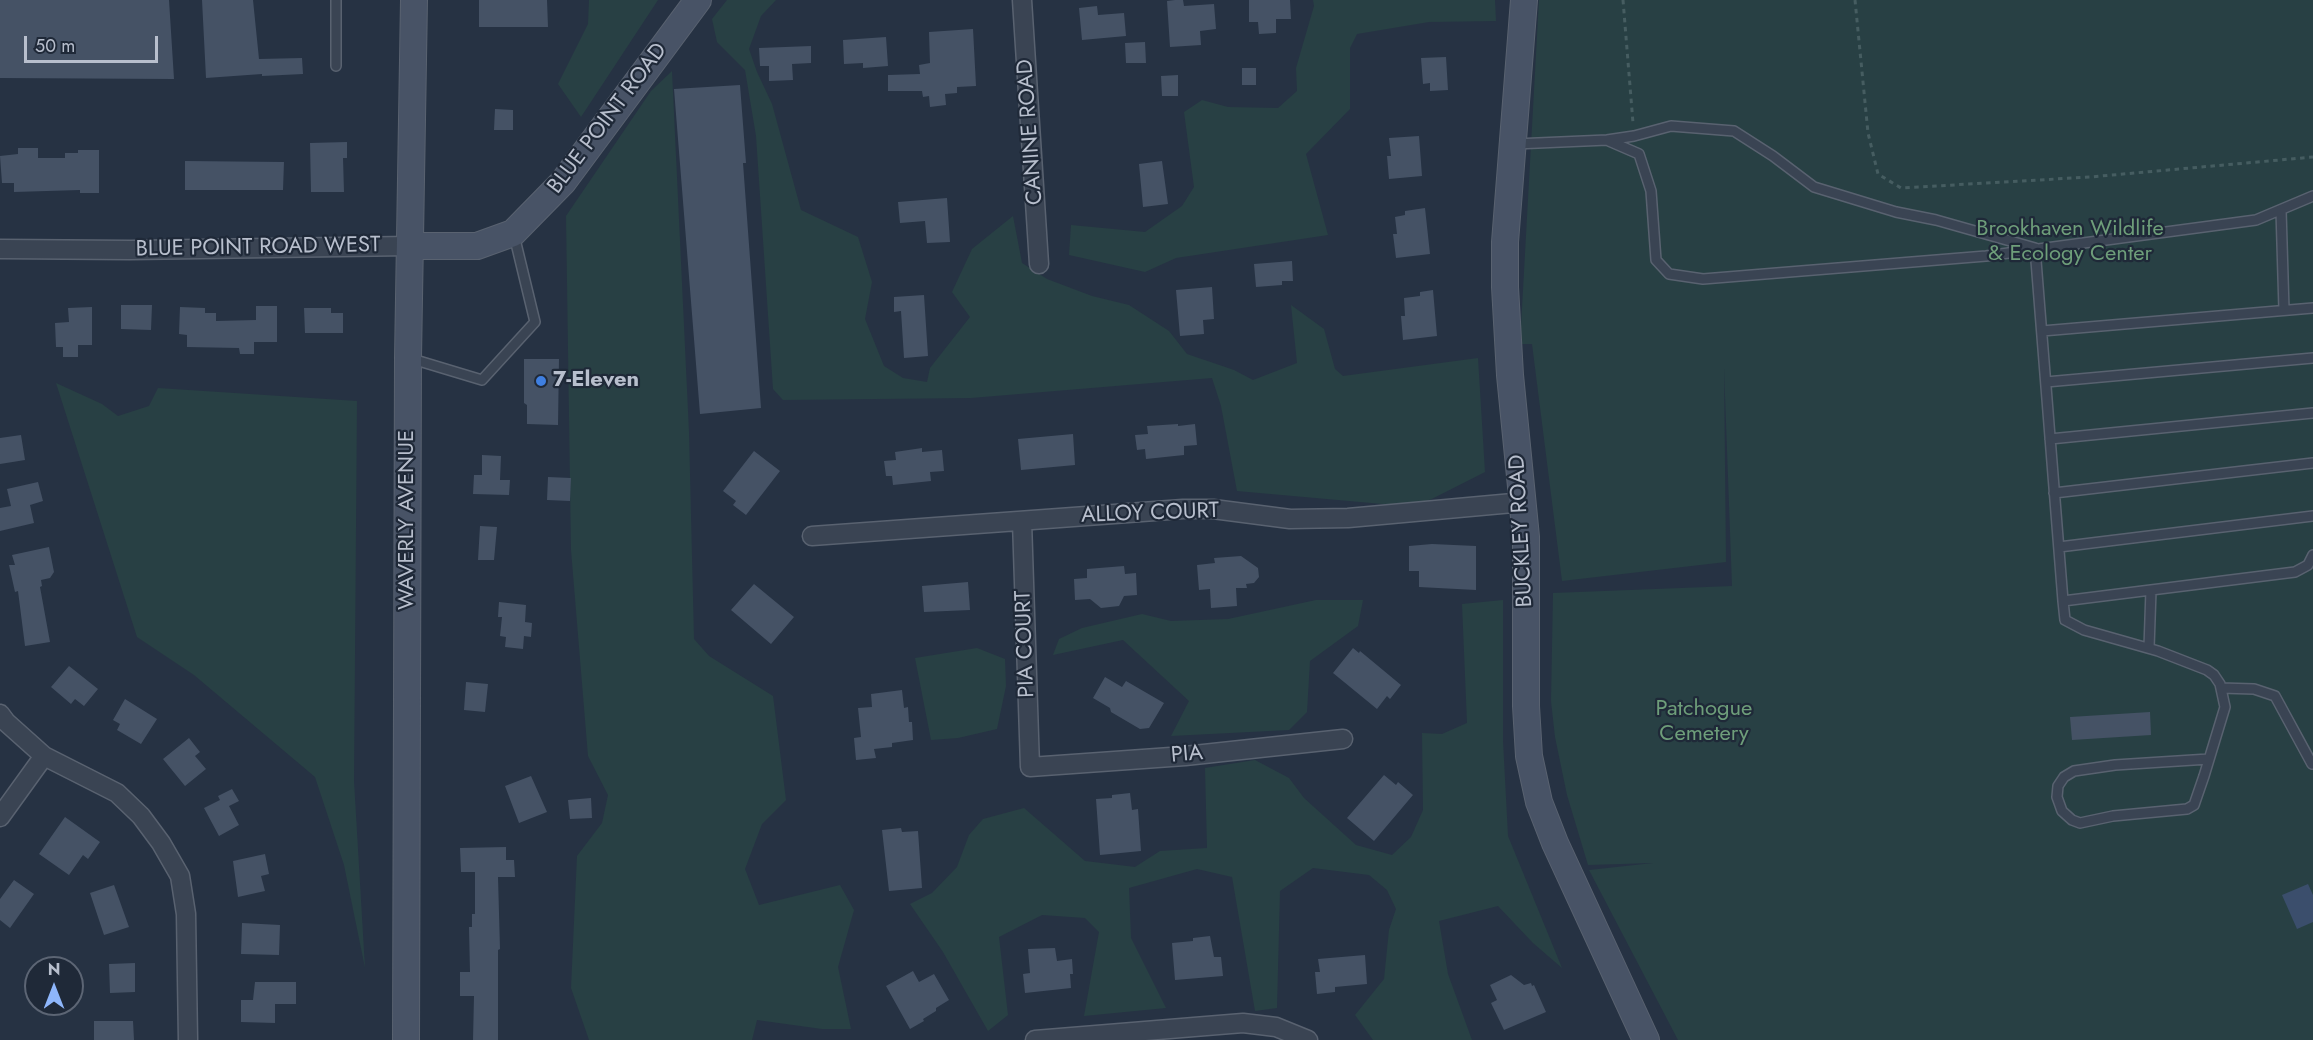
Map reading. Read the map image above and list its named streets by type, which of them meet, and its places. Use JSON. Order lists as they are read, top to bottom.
{
  "streets": {
    "street": [
      "BLUE POINT ROAD",
      "CANINE ROAD",
      "BLUE POINT ROAD WEST",
      "ALLOY COURT",
      "WAVERLY AVENUE",
      "BUCKLEY ROAD",
      "PIA COURT",
      "PIA"
    ]
  },
  "crossings": [
    ["BLUE POINT ROAD", "BLUE POINT ROAD WEST"],
    ["BLUE POINT ROAD WEST", "WAVERLY AVENUE"],
    ["ALLOY COURT", "BUCKLEY ROAD"],
    ["ALLOY COURT", "PIA COURT"],
    ["PIA COURT", "PIA"]
  ],
  "parks": ["Brookhaven Wildlife & Ecology Center", "Patchogue Cemetery"],
  "places": ["7-Eleven"],
  "scale_bar": "50 m",
  "north": "top"
}
